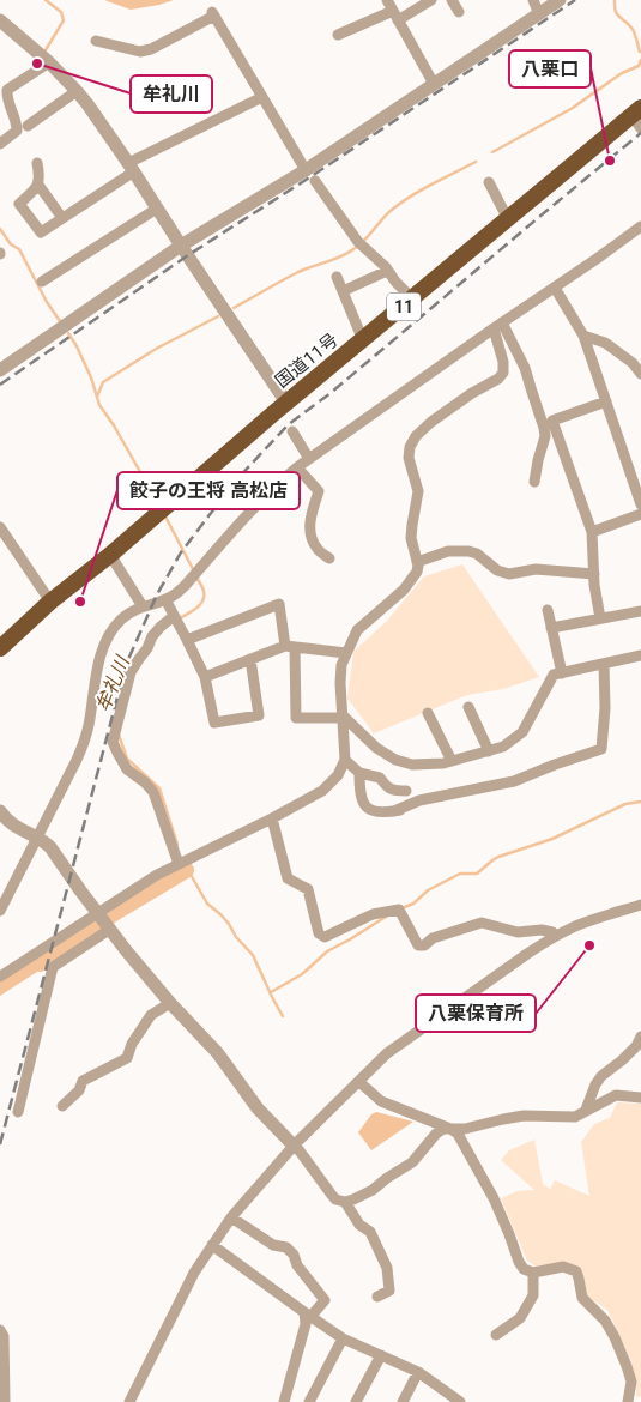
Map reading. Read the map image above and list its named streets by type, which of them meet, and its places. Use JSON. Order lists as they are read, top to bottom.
{
  "streets": {
    "highway": ["11", "国道11号"]
  },
  "water": ["牟礼川"],
  "places": [
    "牟礼川",
    "八栗口",
    "餃子の王将 高松店",
    "八栗保育所"
  ]
}
